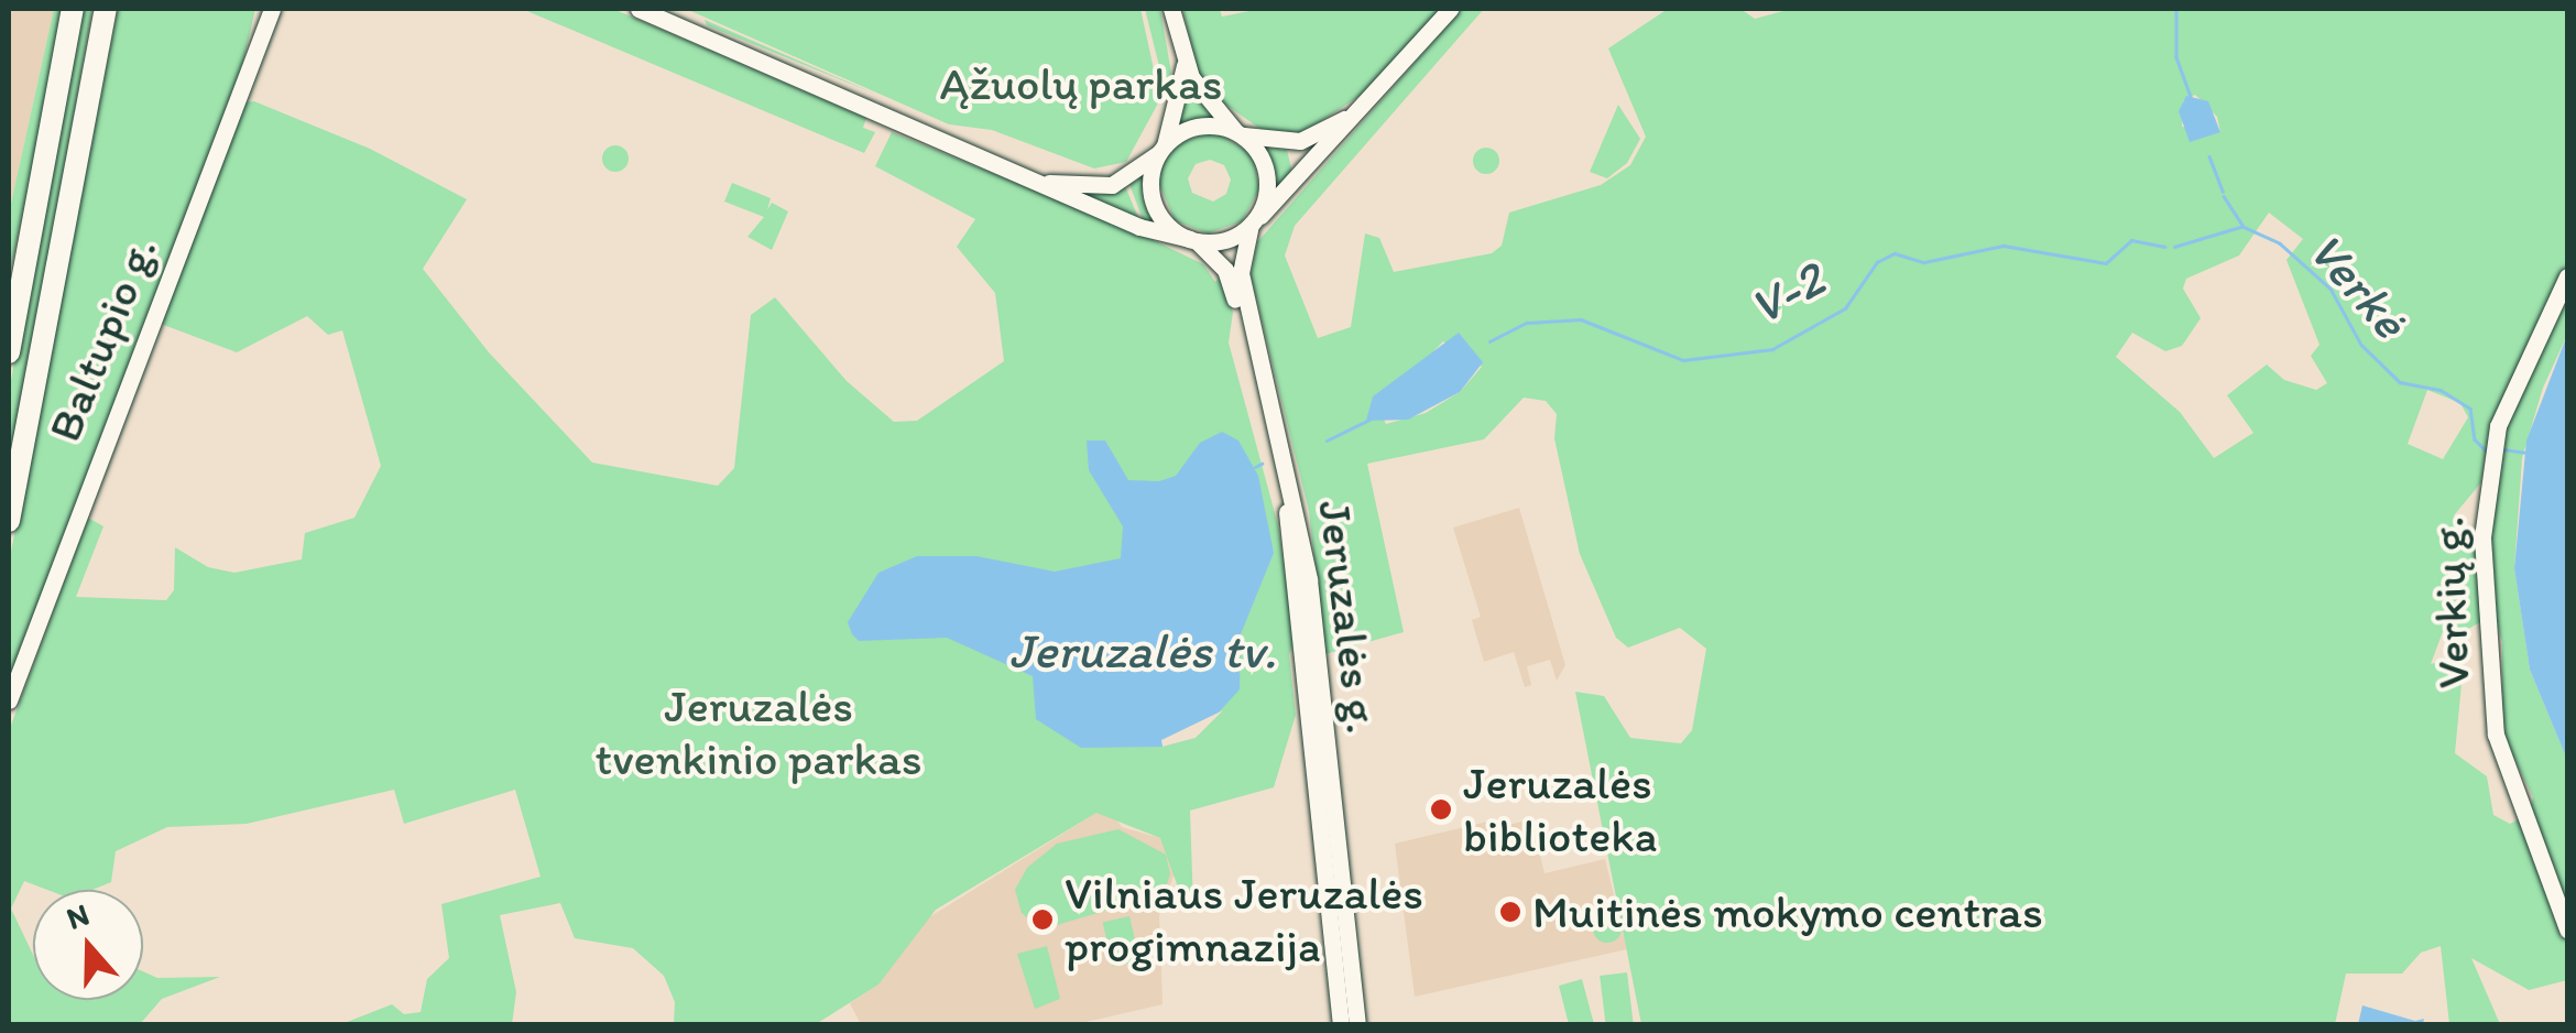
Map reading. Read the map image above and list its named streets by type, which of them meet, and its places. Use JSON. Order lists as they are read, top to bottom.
{
  "streets": {
    "main road": ["Baltupio g.", "Verkių g.", "Jeruzalės g."]
  },
  "water": ["Verkė", "V-2", "Jeruzalės tv."],
  "parks": ["Ąžuolų parkas", "Jeruzalės tvenkinio parkas"],
  "places": ["Jeruzalės biblioteka", "Muitinės mokymo centras", "Vilniaus Jeruzalės progimnazija"],
  "north": "top"
}
